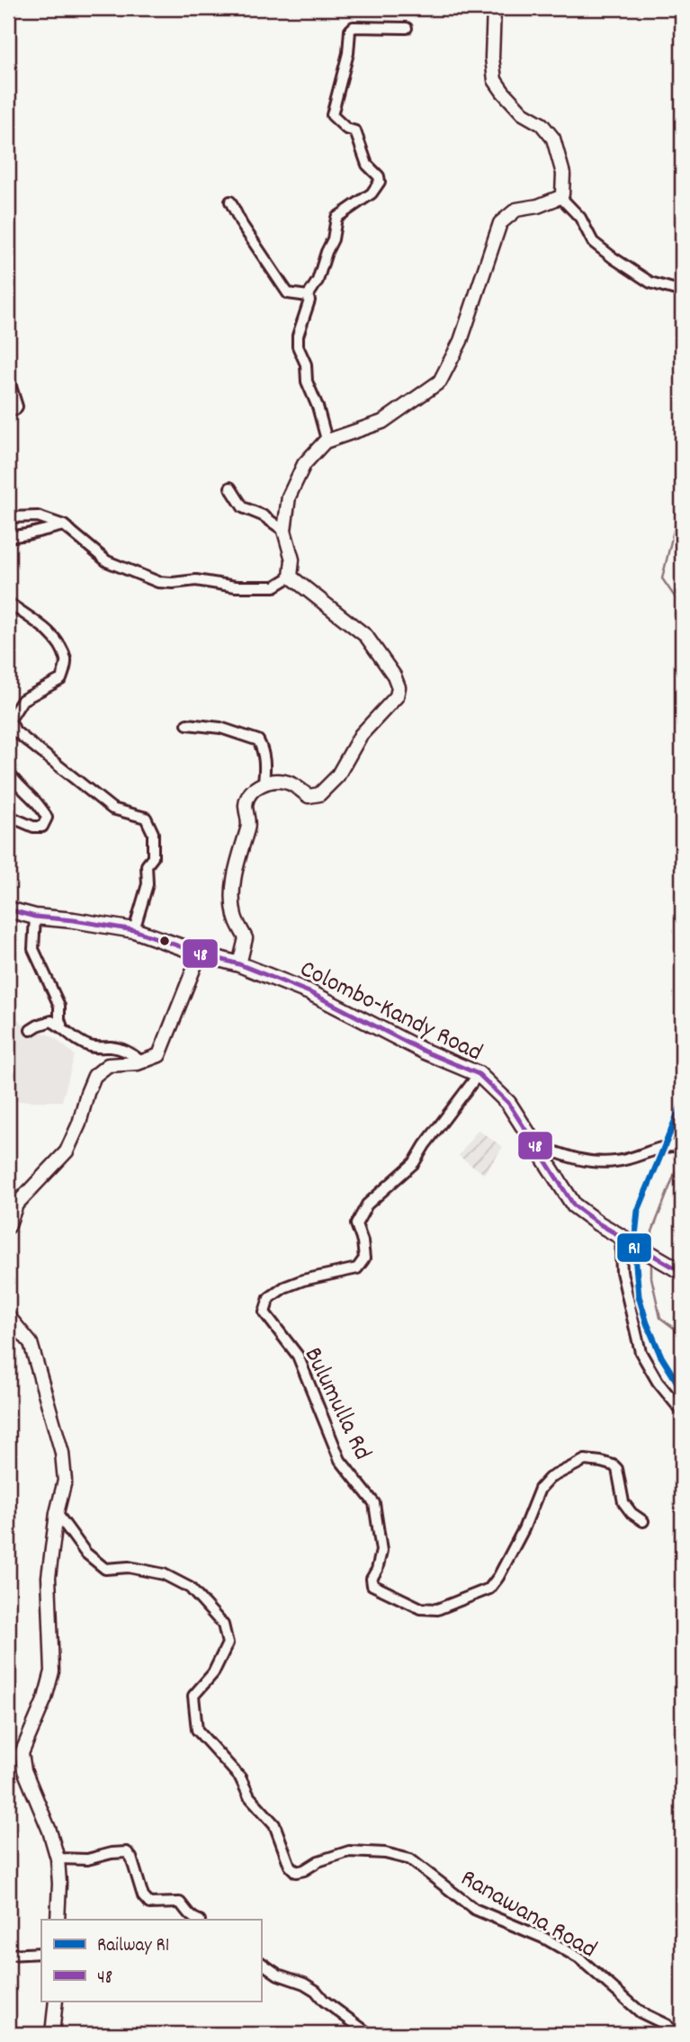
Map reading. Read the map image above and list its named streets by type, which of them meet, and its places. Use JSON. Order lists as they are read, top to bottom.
{
  "streets": {
    "highway": ["Colombo-Kandy Road"],
    "street": ["Bulumulla Rd", "Ranawana Road"]
  },
  "crossings": [
    ["Colombo-Kandy Road", "Bulumulla Rd"]
  ],
  "lines": ["transit line 48", "rail line R1"],
  "legend": ["Railway R1", "48"]
}
